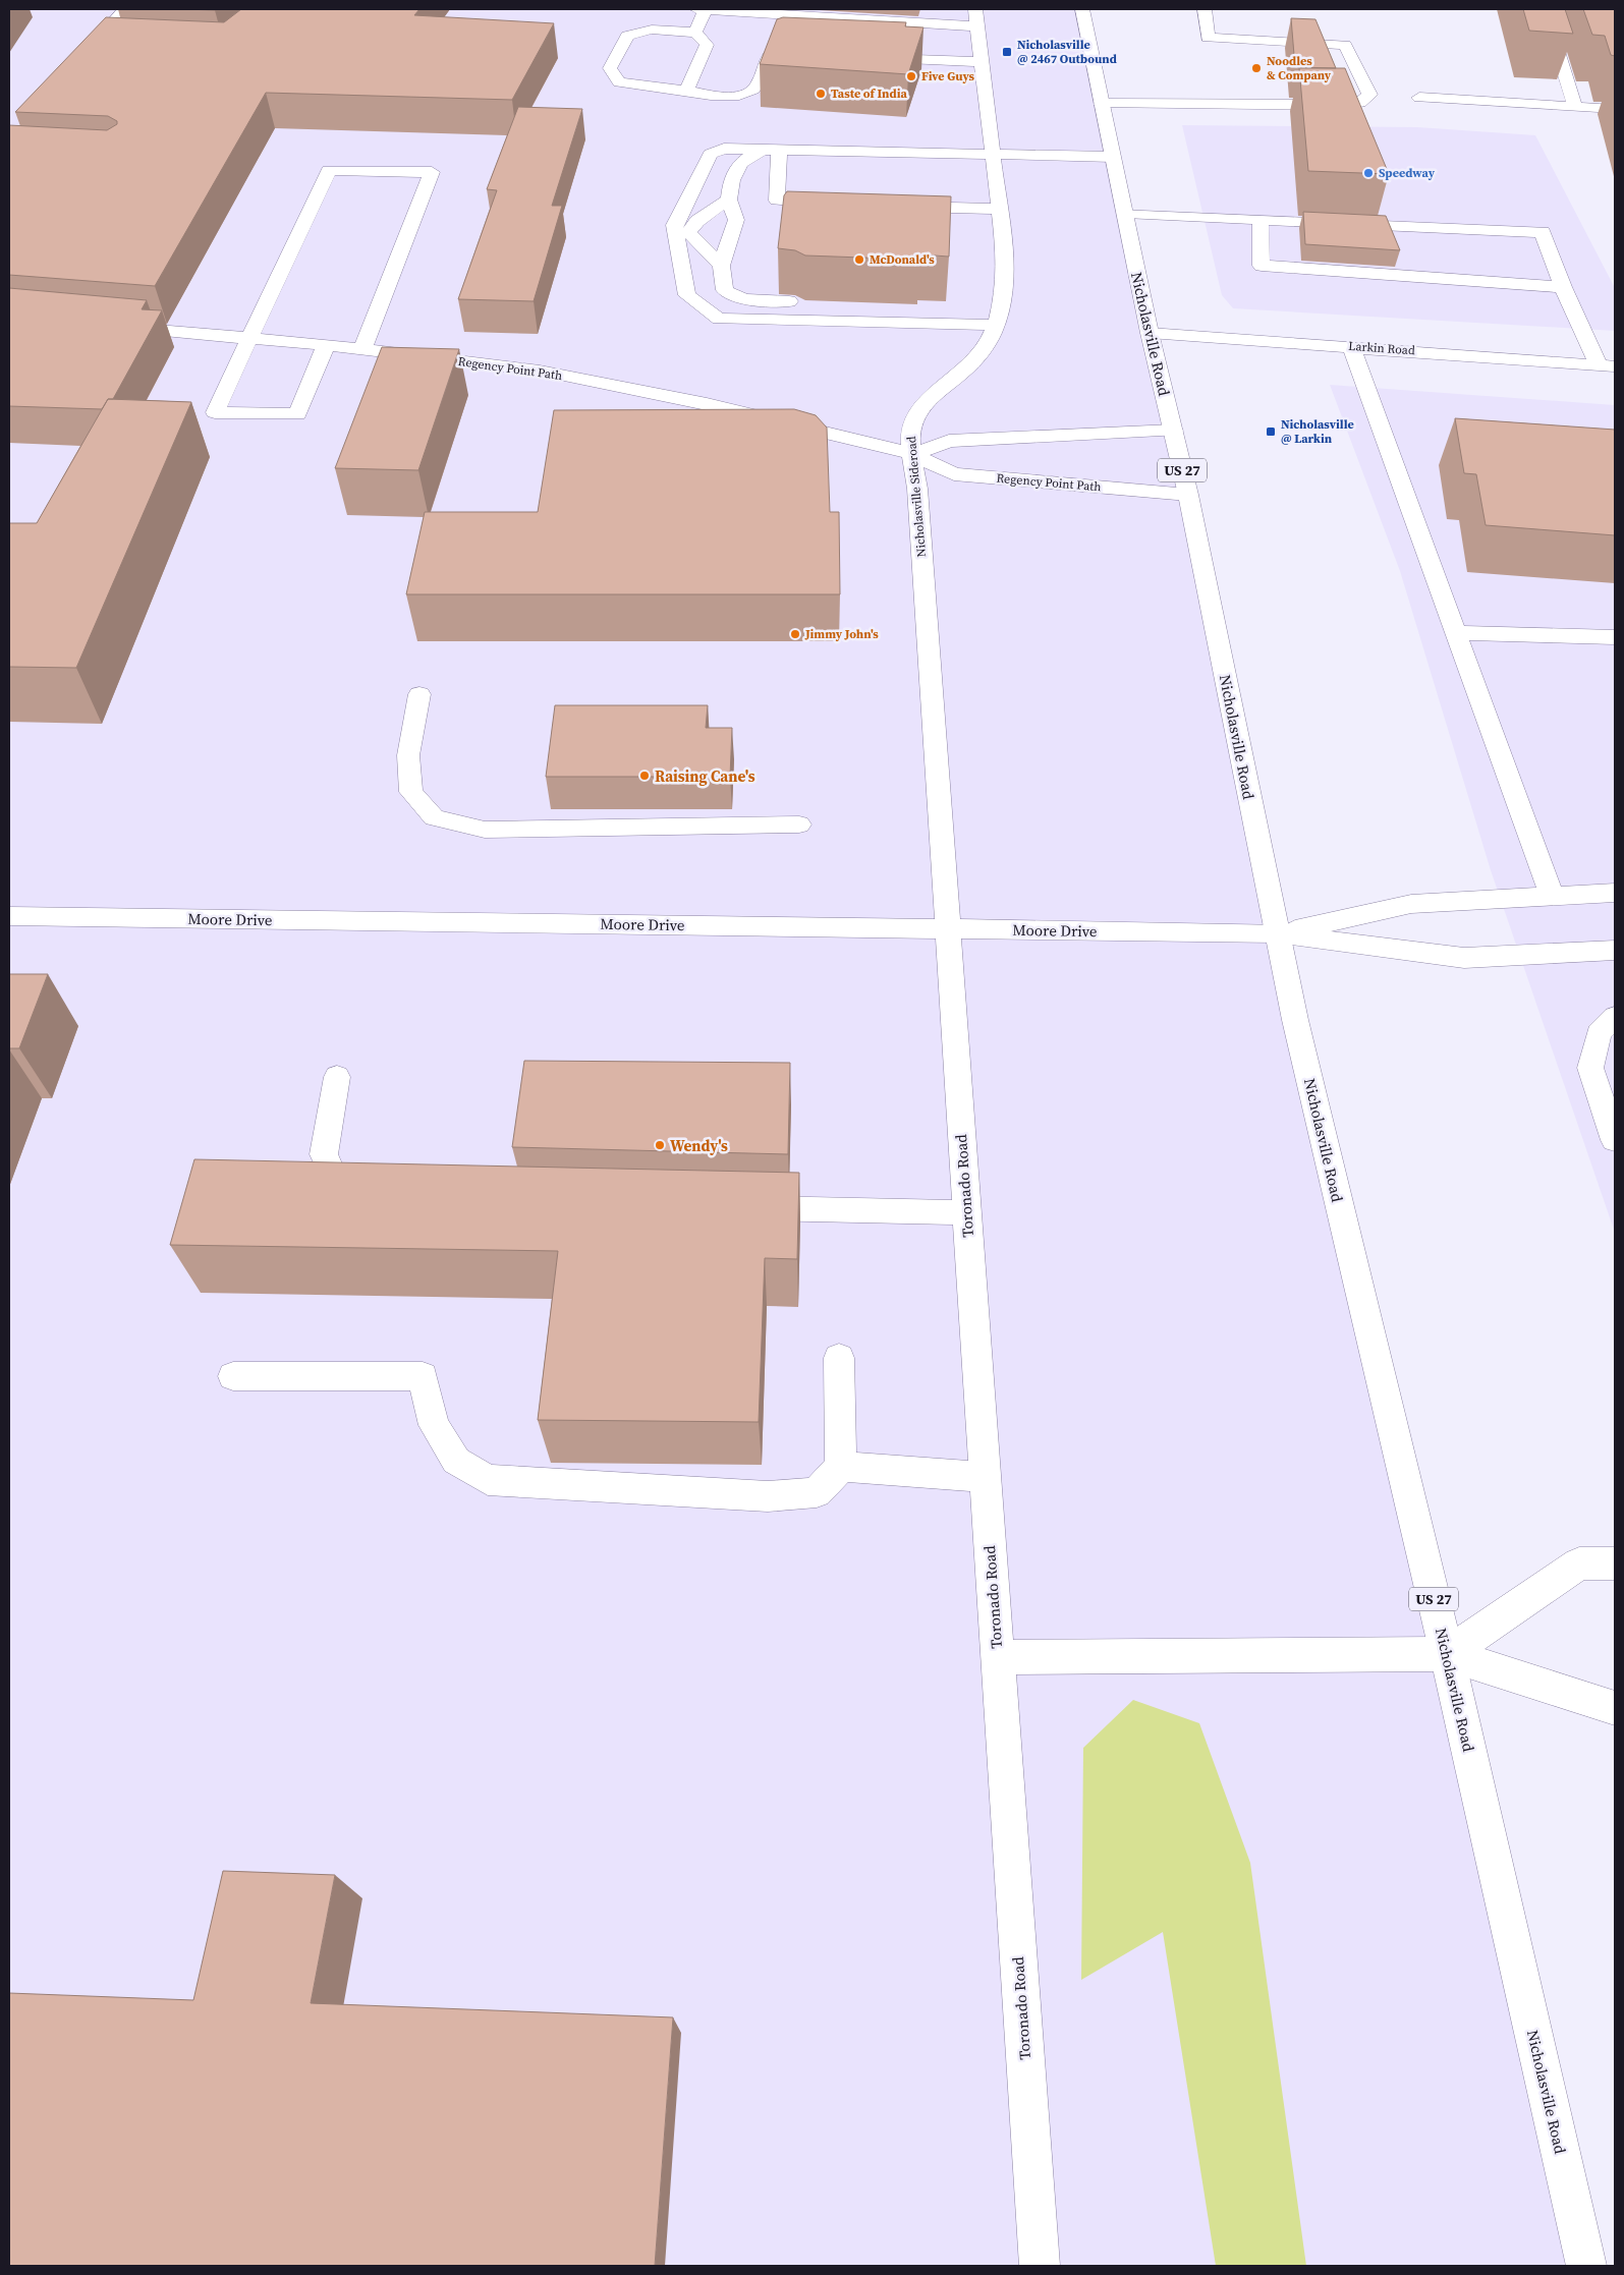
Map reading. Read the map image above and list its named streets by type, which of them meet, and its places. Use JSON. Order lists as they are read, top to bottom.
{
  "streets": {
    "street": [
      "Nicholasville Road",
      "Larkin Road",
      "Regency Point Path",
      "US 27",
      "Nicholasville Sideroad",
      "Moore Drive",
      "Toronado Road"
    ]
  },
  "crossings": [
    ["Nicholasville Road", "Larkin Road"],
    ["Nicholasville Road", "Regency Point Path"],
    ["Nicholasville Road", "Moore Drive"],
    ["Regency Point Path", "Nicholasville Sideroad"],
    ["Nicholasville Sideroad", "Moore Drive"],
    ["Nicholasville Sideroad", "Toronado Road"],
    ["Moore Drive", "Toronado Road"]
  ],
  "places": {
    "transit": ["Nicholasville @ 2467 Outbound", "Nicholasville @ Larkin"],
    "other": [
      "Noodles & Company",
      "Five Guys",
      "Taste of India",
      "Speedway",
      "McDonald's",
      "Jimmy John's",
      "Raising Cane's",
      "Wendy's"
    ]
  }
}
